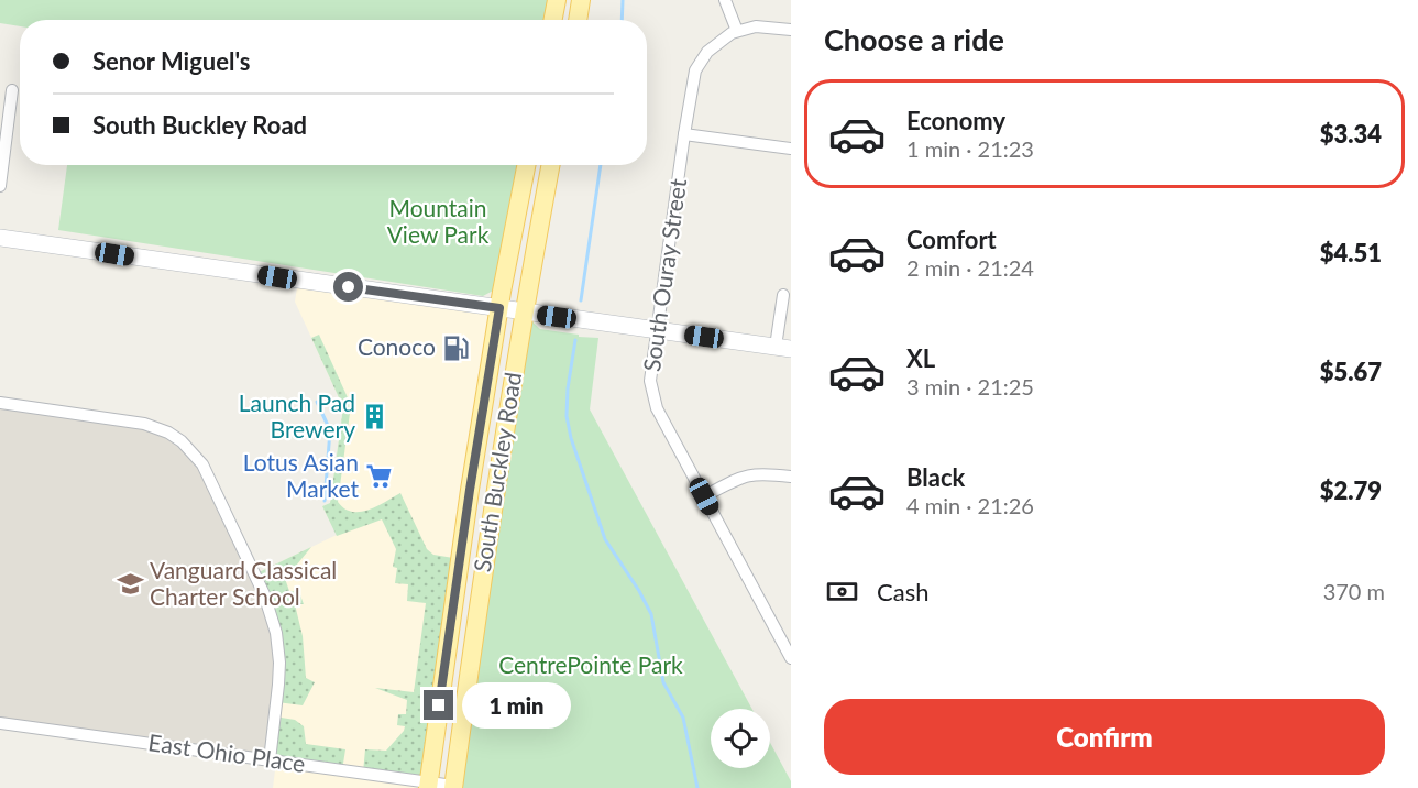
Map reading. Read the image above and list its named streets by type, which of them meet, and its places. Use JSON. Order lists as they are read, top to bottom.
{
  "streets": {
    "main road": ["South Buckley Road"],
    "street": ["South Ouray Street", "East Ohio Place"]
  },
  "crossings": [
    ["South Buckley Road", "East Ohio Place"]
  ],
  "parks": ["Mountain View Park", "CentrePointe Park"],
  "places": {
    "fuel station": ["Conoco"],
    "building": ["Launch Pad Brewery"],
    "supermarket": ["Lotus Asian Market"],
    "school or university": ["Vanguard Classical Charter School"]
  },
  "page": {
    "heading": "Choose a ride",
    "banner": ["Senor Miguel's", "South Buckley Road"],
    "list": [
      {
        "name": "Economy",
        "note": "1 min · 21:23",
        "value": "$3.34"
      },
      {
        "name": "Comfort",
        "note": "2 min · 21:24",
        "value": "$4.51"
      },
      {
        "name": "XL",
        "note": "3 min · 21:25",
        "value": "$5.67"
      },
      {
        "name": "Black",
        "note": "4 min · 21:26",
        "value": "$2.79"
      }
    ],
    "pay": ["Cash", "370 m"],
    "bubble": "1 min",
    "buttons": "Confirm"
  }
}
